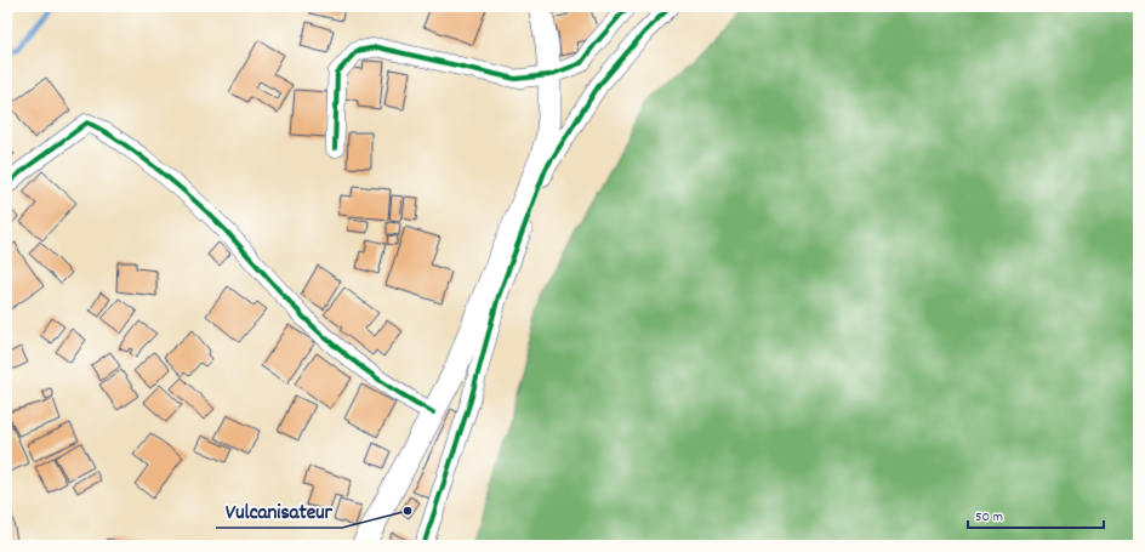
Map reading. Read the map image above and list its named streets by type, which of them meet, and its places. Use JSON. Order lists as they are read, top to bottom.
{
  "places": ["Vulcanisateur"],
  "scale_bar": "50 m"
}
